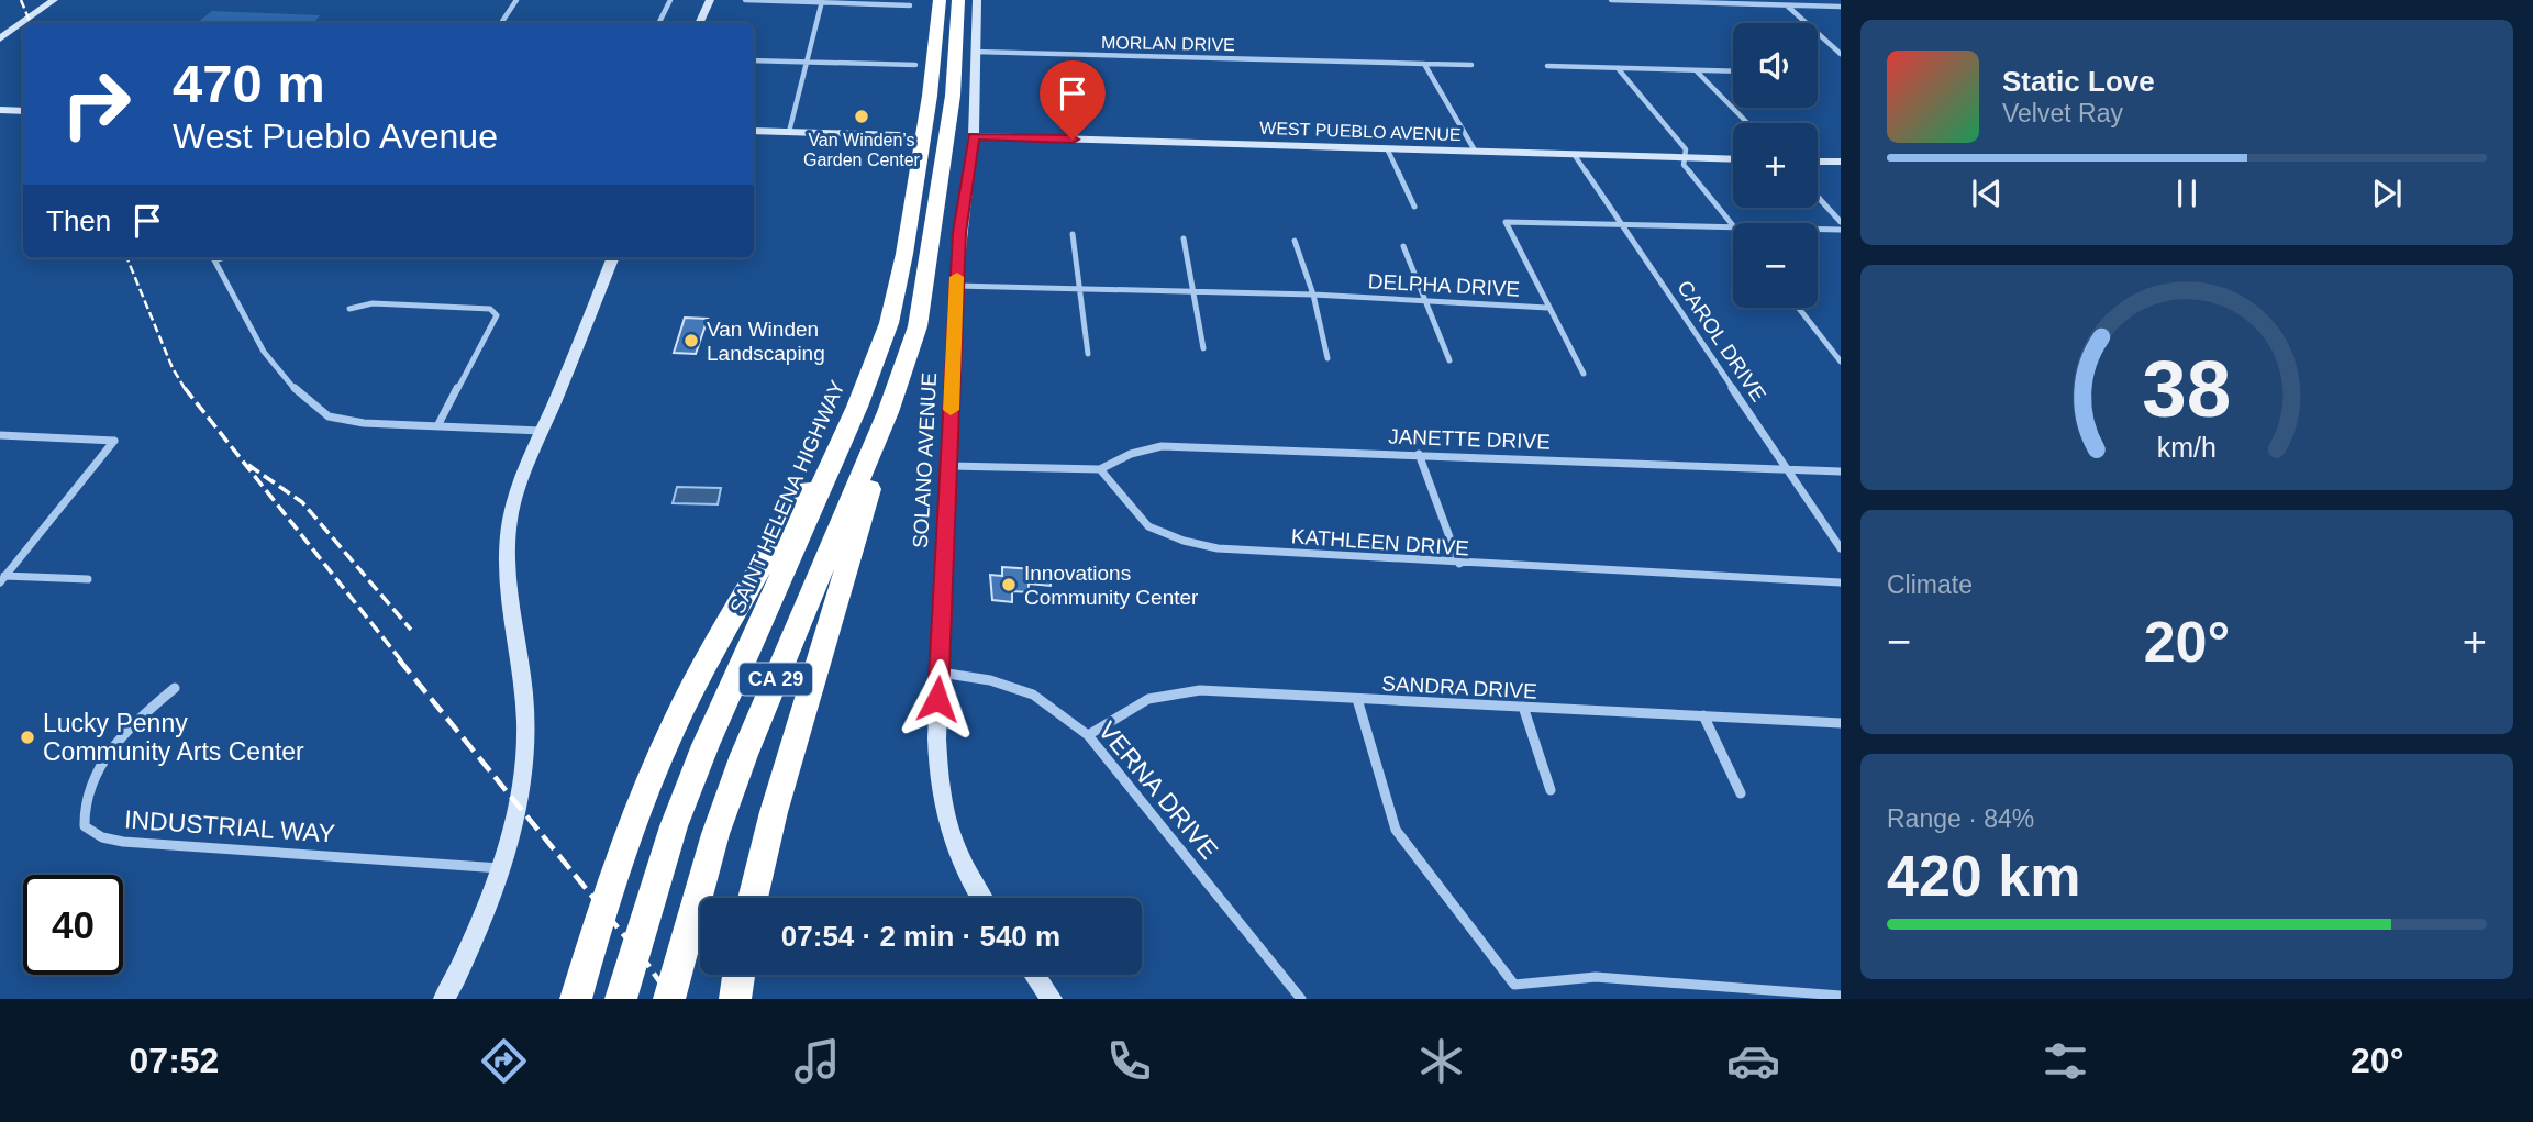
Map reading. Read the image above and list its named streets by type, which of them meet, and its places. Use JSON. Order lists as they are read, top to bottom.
{
  "streets": {
    "highway": ["SAINT HELENA HIGHWAY", "CA 29"],
    "street": [
      "MORLAN DRIVE",
      "WEST PUEBLO AVENUE",
      "DELPHA DRIVE",
      "CAROL DRIVE",
      "JANETTE DRIVE",
      "SOLANO AVENUE",
      "KATHLEEN DRIVE",
      "SANDRA DRIVE",
      "VERNA DRIVE",
      "INDUSTRIAL WAY"
    ]
  },
  "crossings": [
    ["MORLAN DRIVE", "SOLANO AVENUE"],
    ["WEST PUEBLO AVENUE", "CAROL DRIVE"],
    ["WEST PUEBLO AVENUE", "SOLANO AVENUE"],
    ["DELPHA DRIVE", "CAROL DRIVE"],
    ["DELPHA DRIVE", "SOLANO AVENUE"],
    ["CAROL DRIVE", "JANETTE DRIVE"],
    ["JANETTE DRIVE", "KATHLEEN DRIVE"],
    ["SOLANO AVENUE", "VERNA DRIVE"],
    ["SANDRA DRIVE", "VERNA DRIVE"]
  ],
  "places": [
    "Van Winden’s Garden Center",
    "Van Winden Landscaping",
    "Innovations Community Center",
    "Lucky Penny Community Arts Center"
  ],
  "page": {
    "map_buttons": ["+", "−"],
    "turn": ["470 m", "West Pueblo Avenue"],
    "song": ["Static Love", "Velvet Ray"],
    "then": "Then",
    "tile": [
      "Climate",
      ["Range · 84%", "420 km"]
    ],
    "heat": ["−", "20°", "+"],
    "limit": "40",
    "trip": "07:54 · 2 min · 540 m",
    "tabs": ["07:52", "20°"],
    "gauge": ["38", "km/h"]
  }
}
